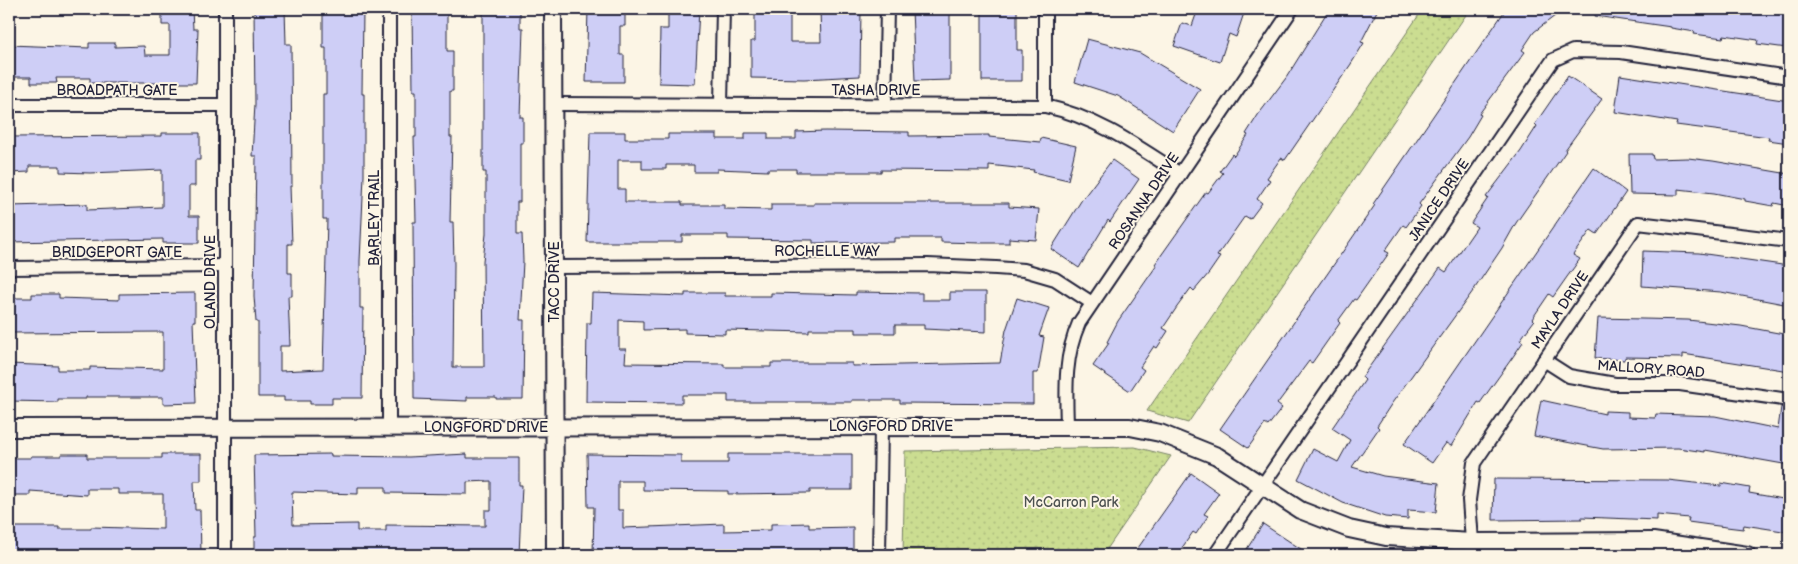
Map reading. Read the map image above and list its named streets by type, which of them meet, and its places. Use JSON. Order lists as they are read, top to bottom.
{
  "streets": {
    "street": [
      "BROADPATH GATE",
      "TASHA DRIVE",
      "JANICE DRIVE",
      "ROSANNA DRIVE",
      "BARLEY TRAIL",
      "ROCHELLE WAY",
      "BRIDGEPORT GATE",
      "OLAND DRIVE",
      "TACC DRIVE",
      "MAYLA DRIVE",
      "MALLORY ROAD",
      "LONGFORD DRIVE"
    ]
  },
  "crossings": [
    ["BROADPATH GATE", "OLAND DRIVE"],
    ["TASHA DRIVE", "ROSANNA DRIVE"],
    ["TASHA DRIVE", "TACC DRIVE"],
    ["JANICE DRIVE", "LONGFORD DRIVE"],
    ["ROSANNA DRIVE", "ROCHELLE WAY"],
    ["ROSANNA DRIVE", "LONGFORD DRIVE"],
    ["BARLEY TRAIL", "LONGFORD DRIVE"],
    ["ROCHELLE WAY", "TACC DRIVE"],
    ["BRIDGEPORT GATE", "OLAND DRIVE"],
    ["OLAND DRIVE", "LONGFORD DRIVE"],
    ["TACC DRIVE", "LONGFORD DRIVE"],
    ["MAYLA DRIVE", "MALLORY ROAD"],
    ["MAYLA DRIVE", "LONGFORD DRIVE"]
  ],
  "parks": ["McCarron Park"]
}
